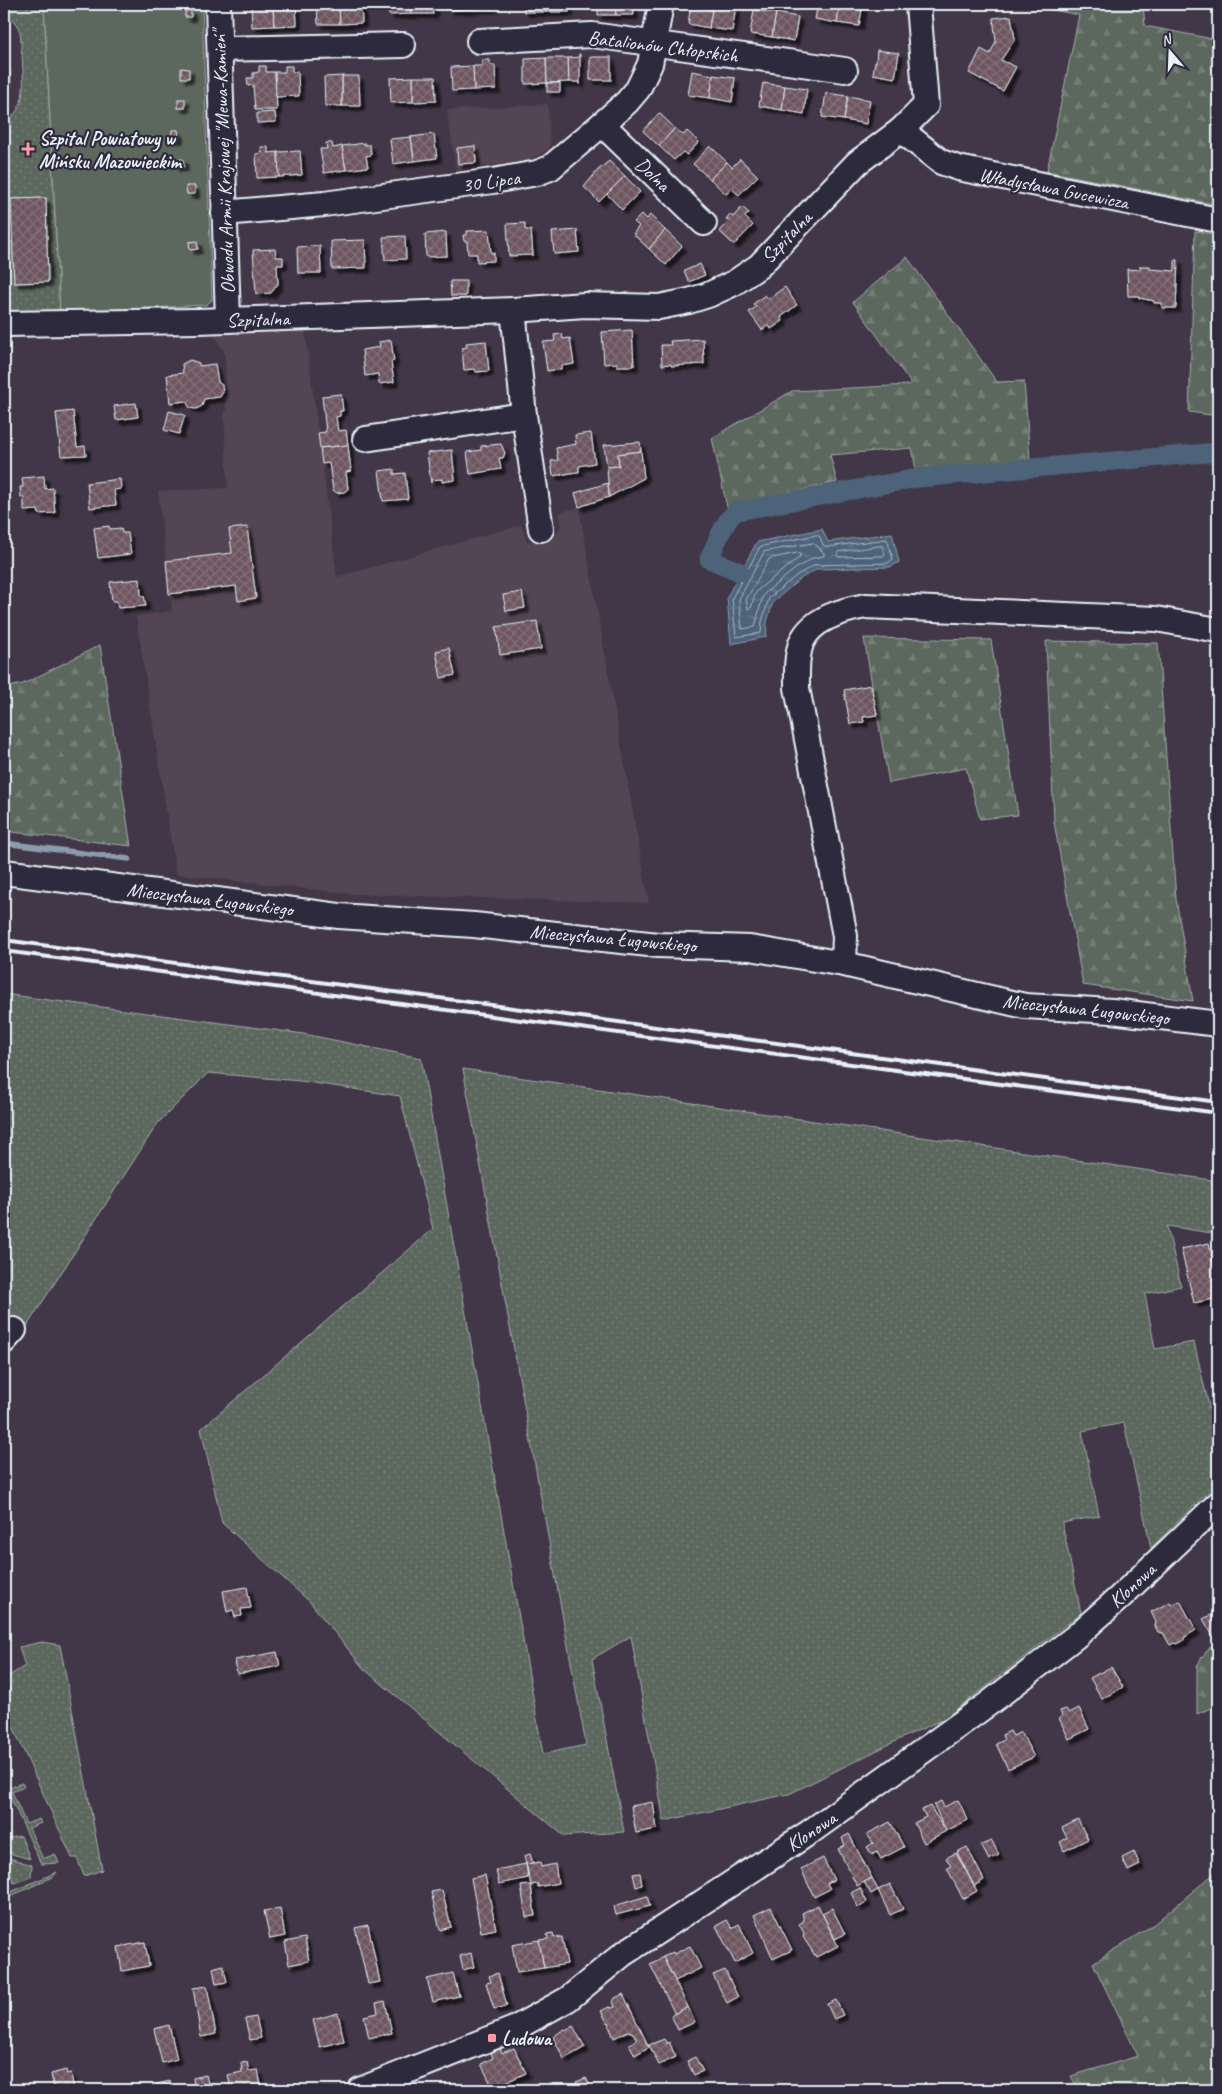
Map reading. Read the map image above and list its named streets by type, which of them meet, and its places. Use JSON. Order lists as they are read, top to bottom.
{
  "streets": {
    "street": [
      "Batalionów Chłopskich",
      "Obwodu Armii Krajowej \"Mewa-Kamień\"",
      "Dolna",
      "30 Lipca",
      "Władysława Gucewicza",
      "Szpitalna",
      "Mieczysława Ługowskiego",
      "Klonowa"
    ]
  },
  "crossings": [
    ["Batalionów Chłopskich", "30 Lipca"],
    ["Obwodu Armii Krajowej \"Mewa-Kamień\"", "30 Lipca"],
    ["Obwodu Armii Krajowej \"Mewa-Kamień\"", "Szpitalna"],
    ["Dolna", "30 Lipca"],
    ["Władysława Gucewicza", "Szpitalna"]
  ],
  "places": {
    "health": ["Szpital Powiatowy w Mińsku Mazowieckim"],
    "transit": ["Ludowa"]
  },
  "north": "top"
}
